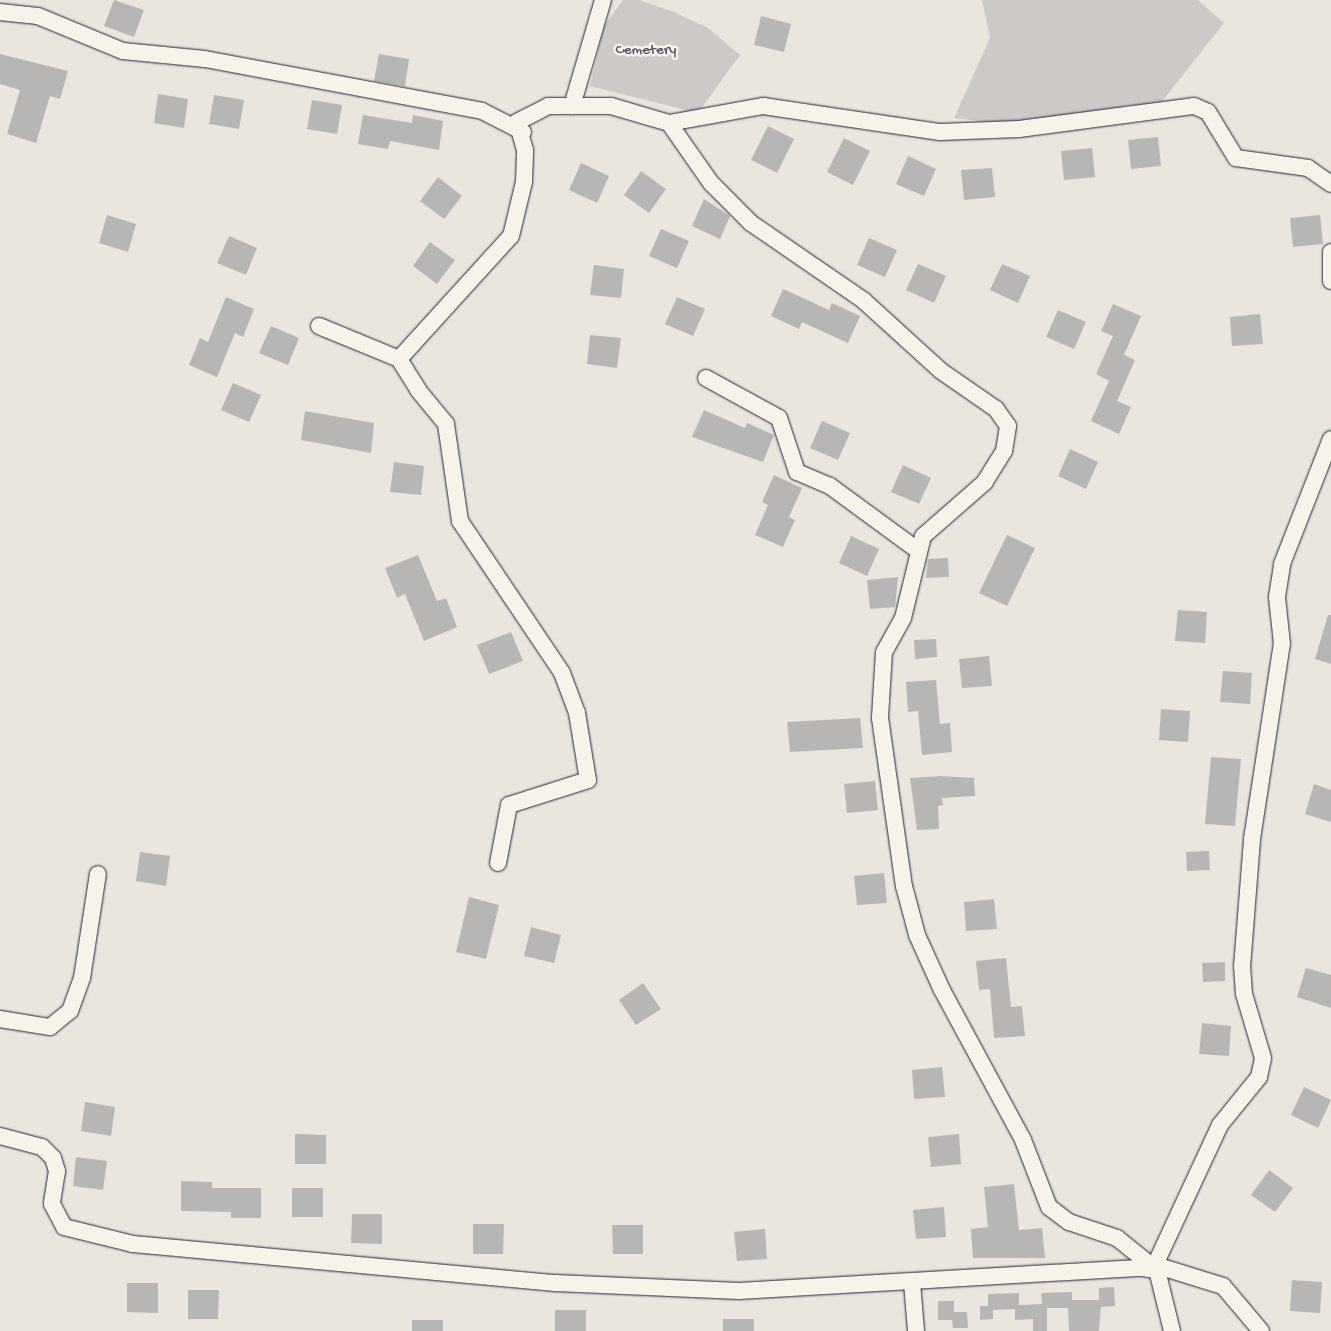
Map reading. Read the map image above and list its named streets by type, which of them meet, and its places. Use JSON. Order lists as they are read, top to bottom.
{
  "parks": ["Cemetery"]
}
